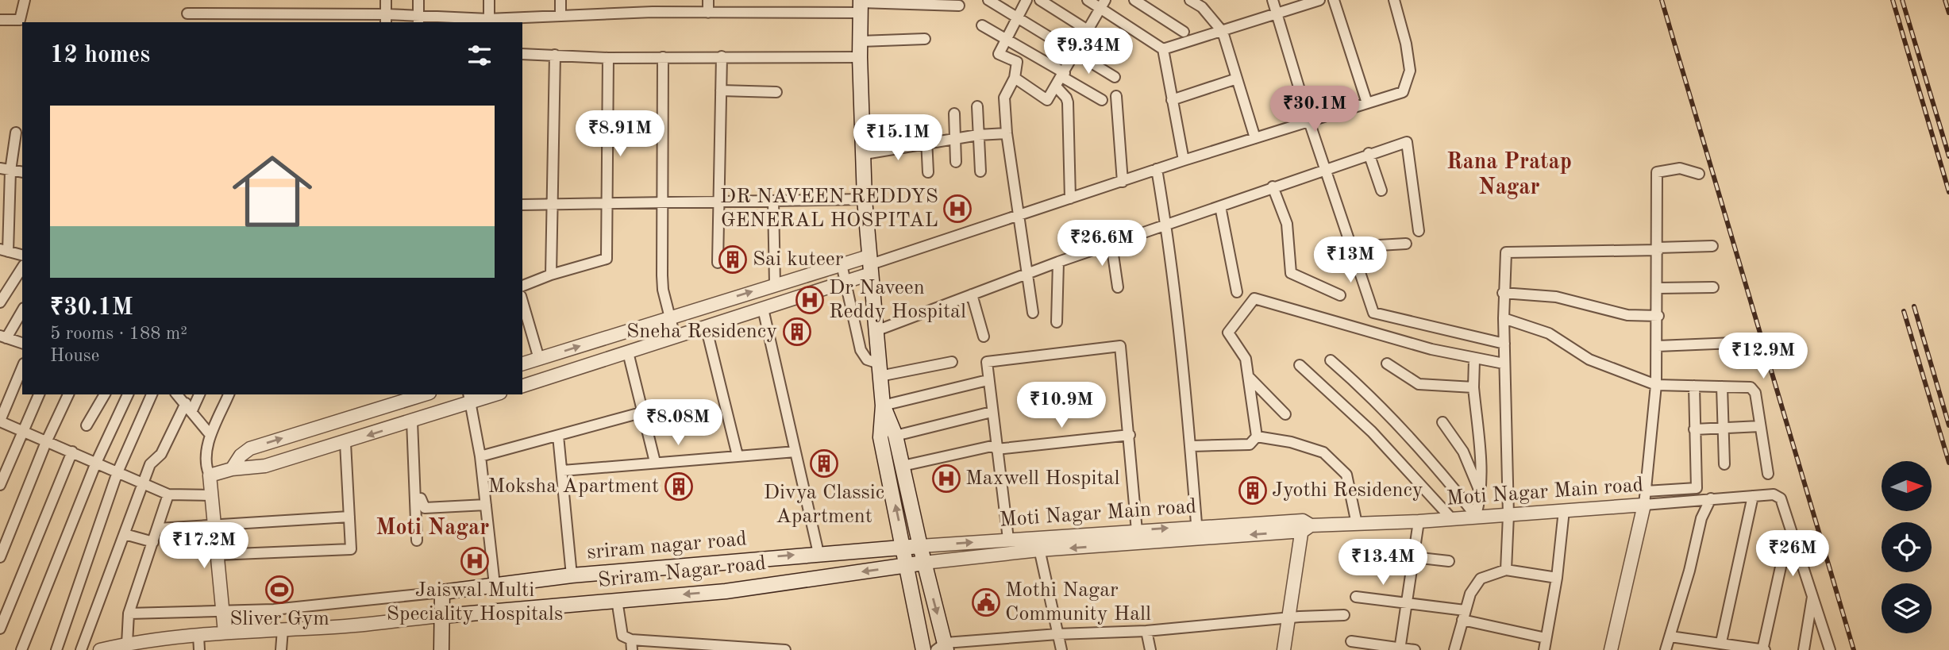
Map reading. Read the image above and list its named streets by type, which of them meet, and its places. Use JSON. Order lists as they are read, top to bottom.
{
  "streets": {
    "main road": ["sriram nagar road", "Sriram Nagar road"],
    "street": ["Moti Nagar Main road"]
  },
  "crossings": [
    ["Moti Nagar Main road", "sriram nagar road"],
    ["Moti Nagar Main road", "Sriram Nagar road"]
  ],
  "one_way": ["sriram nagar road", "Sriram Nagar road"],
  "districts": ["Rana Pratap Nagar", "Moti Nagar"],
  "places": {
    "hospital": [
      "DR NAVEEN REDDYS GENERAL HOSPITAL",
      "Dr Naveen Reddy Hospital",
      "Maxwell Hospital",
      "Jaiswal Multi Speciality Hospitals"
    ],
    "building": [
      "Sai kuteer",
      "Sneha Residency",
      "Divya Classic Apartment",
      "Moksha Apartment",
      "Jyothi Residency"
    ],
    "sports": ["Sliver Gym"],
    "public building": ["Mothi Nagar Community Hall"]
  },
  "north": "right",
  "page": {
    "heading": "12 homes",
    "price": [
      "₹9.34M",
      "₹30.1M",
      "₹8.91M",
      "₹15.1M",
      "₹26.6M",
      "₹13M",
      "₹12.9M",
      "₹10.9M",
      "₹8.08M",
      "₹17.2M",
      "₹26M",
      "₹13.4M"
    ],
    "list": [
      {
        "name": "₹30.1M",
        "note": "5 rooms · 188 m² · House"
      }
    ]
  }
}
